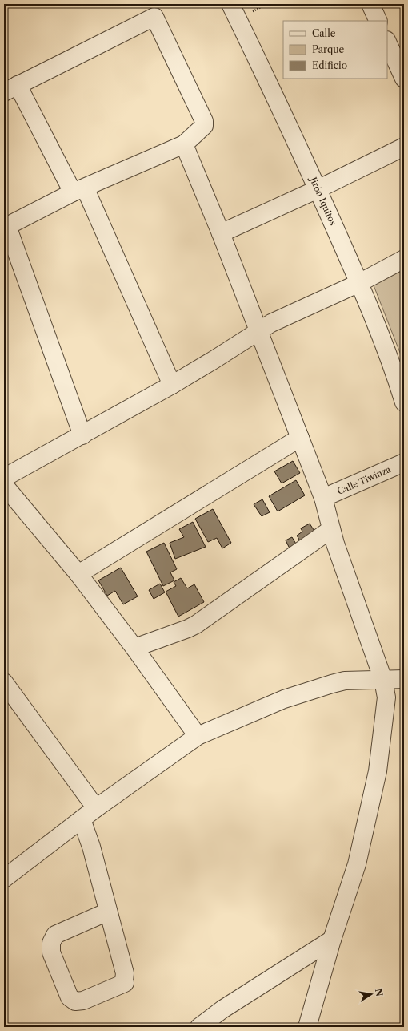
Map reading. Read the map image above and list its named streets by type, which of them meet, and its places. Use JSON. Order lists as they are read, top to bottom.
{
  "streets": {
    "street": ["Jirón Iquitos", "Calle Tiwinza"]
  },
  "legend": ["Calle", "Parque", "Edificio"],
  "north": "right"
}
